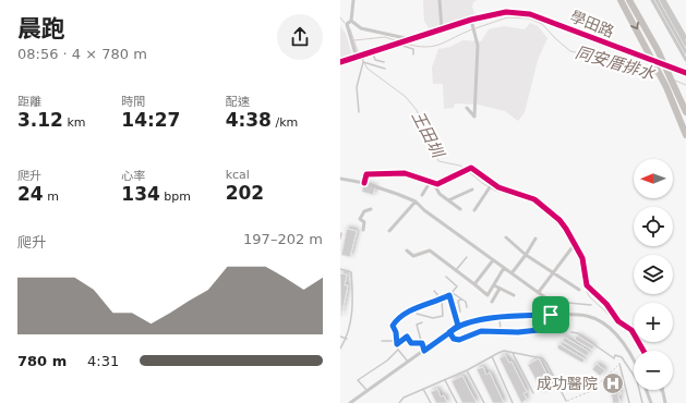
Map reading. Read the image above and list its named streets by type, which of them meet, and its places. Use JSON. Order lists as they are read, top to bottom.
{
  "streets": {
    "main road": ["學田路"]
  },
  "water": ["同安厝排水", "王田圳"],
  "places": {
    "hospital": ["成功醫院"]
  },
  "north": "left",
  "page": {
    "heading": ["晨跑", "08:56 · 4 × 780 m"],
    "stats": [
      ["距離", "3.12 km"],
      ["時間", "14:27"],
      ["配速", "4:38 /km"],
      ["爬升", "24 m"],
      ["心率", "134 bpm"],
      ["kcal", "202"]
    ],
    "map_buttons": ["+", "−"],
    "chart": ["爬升", "197–202 m"],
    "list": [
      {
        "name": "780 m",
        "note": "4:31"
      }
    ]
  }
}
